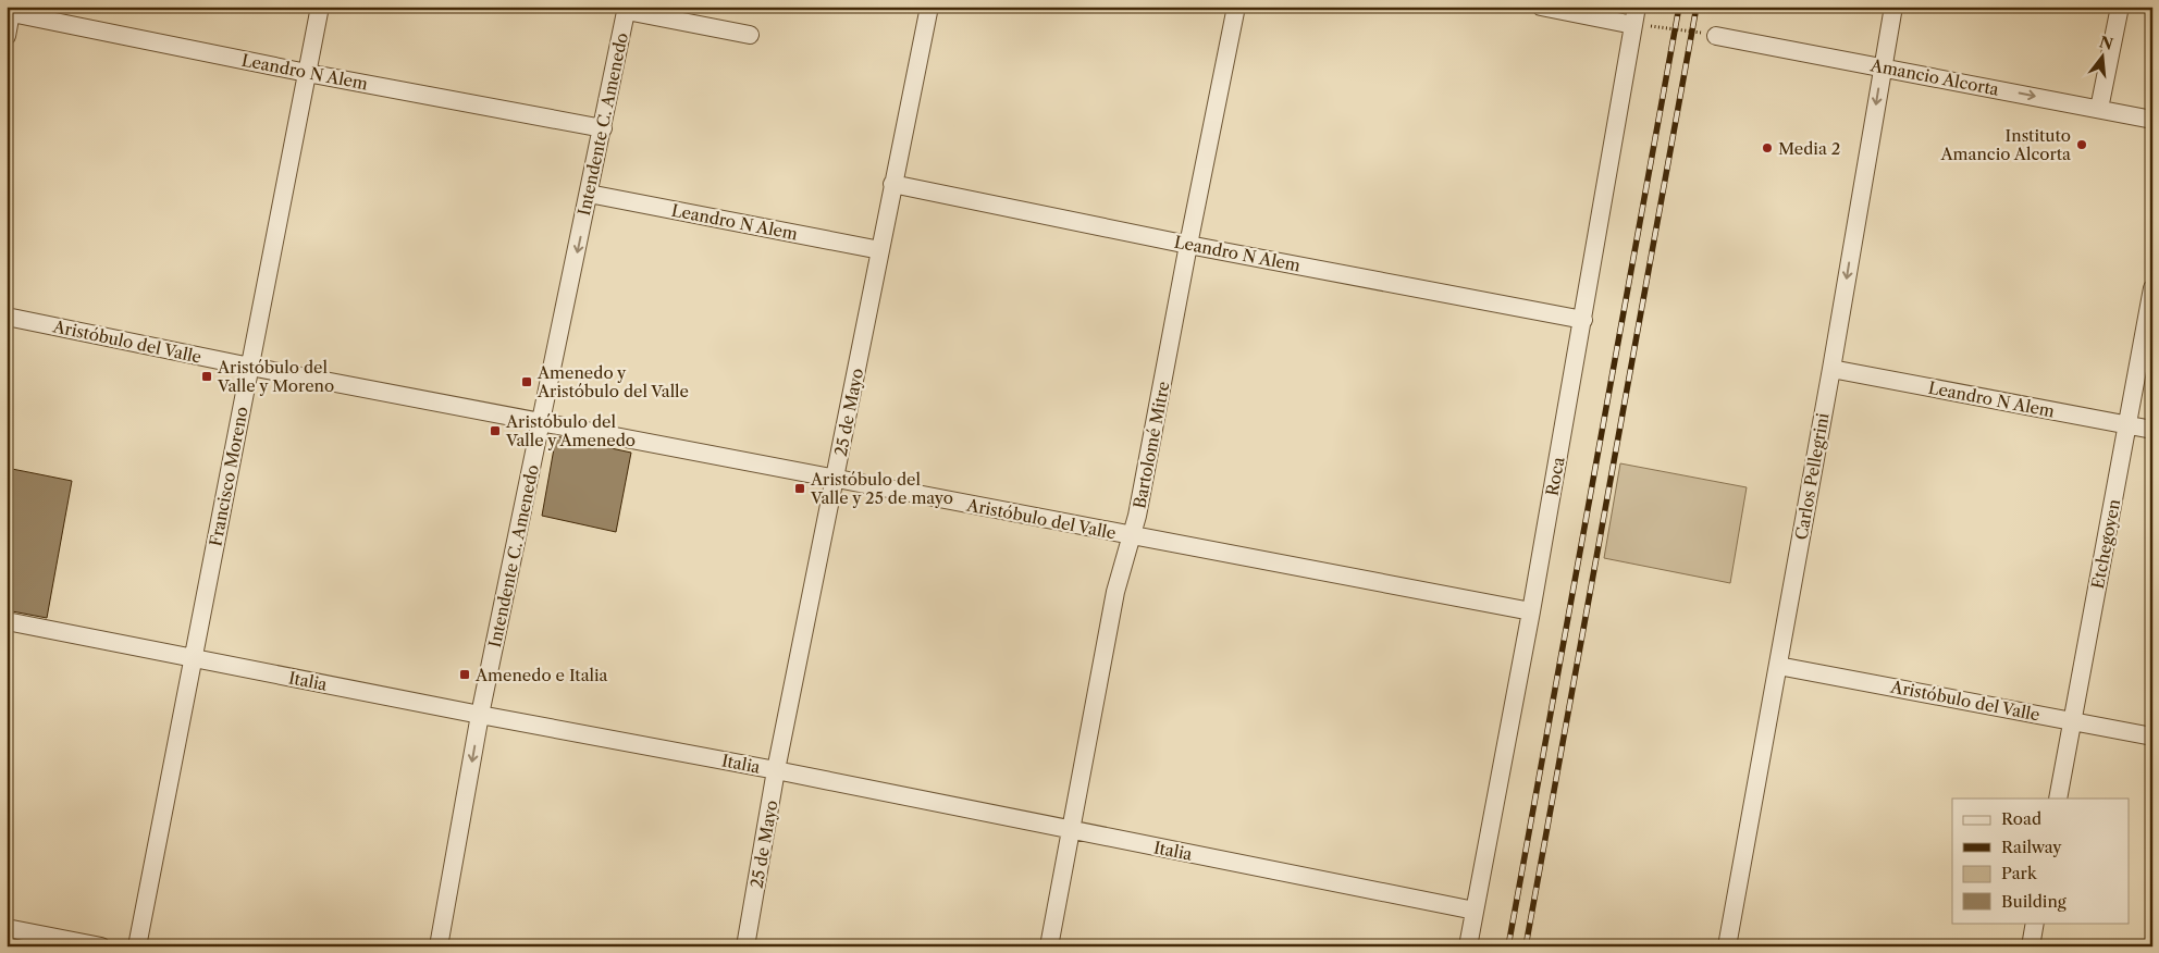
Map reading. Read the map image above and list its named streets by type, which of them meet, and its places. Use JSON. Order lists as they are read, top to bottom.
{
  "streets": {
    "street": [
      "Leandro N Alem",
      "Amancio Alcorta",
      "Intendente C. Amenedo",
      "Aristóbulo del Valle",
      "25 de Mayo",
      "Bartolomé Mitre",
      "Francisco Moreno",
      "Roca",
      "Carlos Pellegrini",
      "Etchegoyen",
      "Italia"
    ]
  },
  "crossings": [
    ["Leandro N Alem", "Intendente C. Amenedo"],
    ["Leandro N Alem", "25 de Mayo"],
    ["Leandro N Alem", "Bartolomé Mitre"],
    ["Leandro N Alem", "Francisco Moreno"],
    ["Leandro N Alem", "Roca"],
    ["Leandro N Alem", "Carlos Pellegrini"],
    ["Leandro N Alem", "Etchegoyen"],
    ["Amancio Alcorta", "Carlos Pellegrini"],
    ["Intendente C. Amenedo", "Aristóbulo del Valle"],
    ["Intendente C. Amenedo", "Italia"],
    ["Aristóbulo del Valle", "25 de Mayo"],
    ["Aristóbulo del Valle", "Bartolomé Mitre"],
    ["Aristóbulo del Valle", "Francisco Moreno"],
    ["Aristóbulo del Valle", "Roca"],
    ["Aristóbulo del Valle", "Carlos Pellegrini"],
    ["Aristóbulo del Valle", "Etchegoyen"],
    ["25 de Mayo", "Italia"],
    ["Bartolomé Mitre", "Italia"],
    ["Francisco Moreno", "Italia"],
    ["Roca", "Italia"]
  ],
  "one_way": ["Amancio Alcorta", "Intendente C. Amenedo"],
  "places": {
    "other": ["Instituto Amancio Alcorta", "Media 2"],
    "transit": [
      "Aristóbulo del Valle y Moreno",
      "Amenedo y Aristóbulo del Valle",
      "Aristóbulo del Valle y Amenedo",
      "Aristóbulo del Valle y 25 de mayo",
      "Amenedo e Italia"
    ]
  },
  "legend": [
    "Road",
    "Railway",
    "Park",
    "Building"
  ],
  "north": "top"
}
